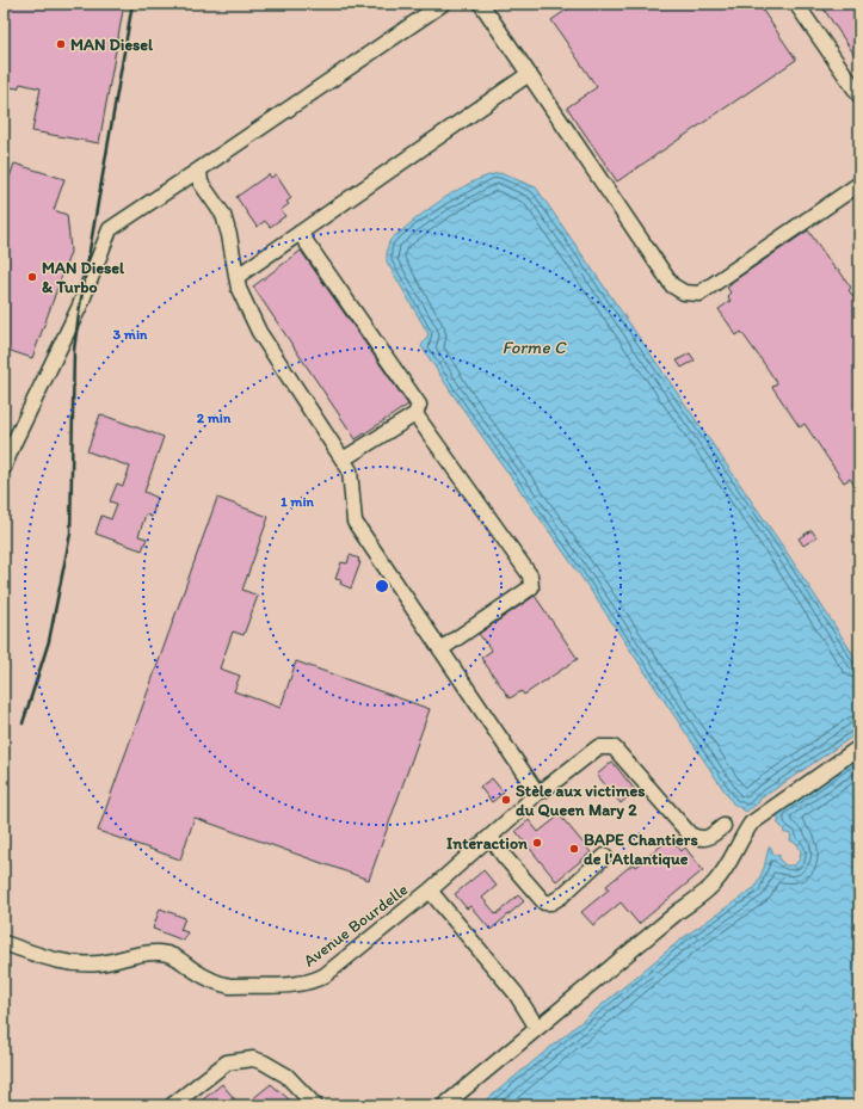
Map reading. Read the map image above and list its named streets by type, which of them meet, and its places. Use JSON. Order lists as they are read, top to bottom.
{
  "streets": {
    "street": ["Avenue Bourdelle"]
  },
  "water": ["Forme C"],
  "places": [
    "MAN Diesel",
    "MAN Diesel & Turbo",
    "Stèle aux victimes du Queen Mary 2",
    "Interaction",
    "BAPE Chantiers de l'Atlantique"
  ],
  "rings": ["3 min", "2 min", "1 min"]
}
